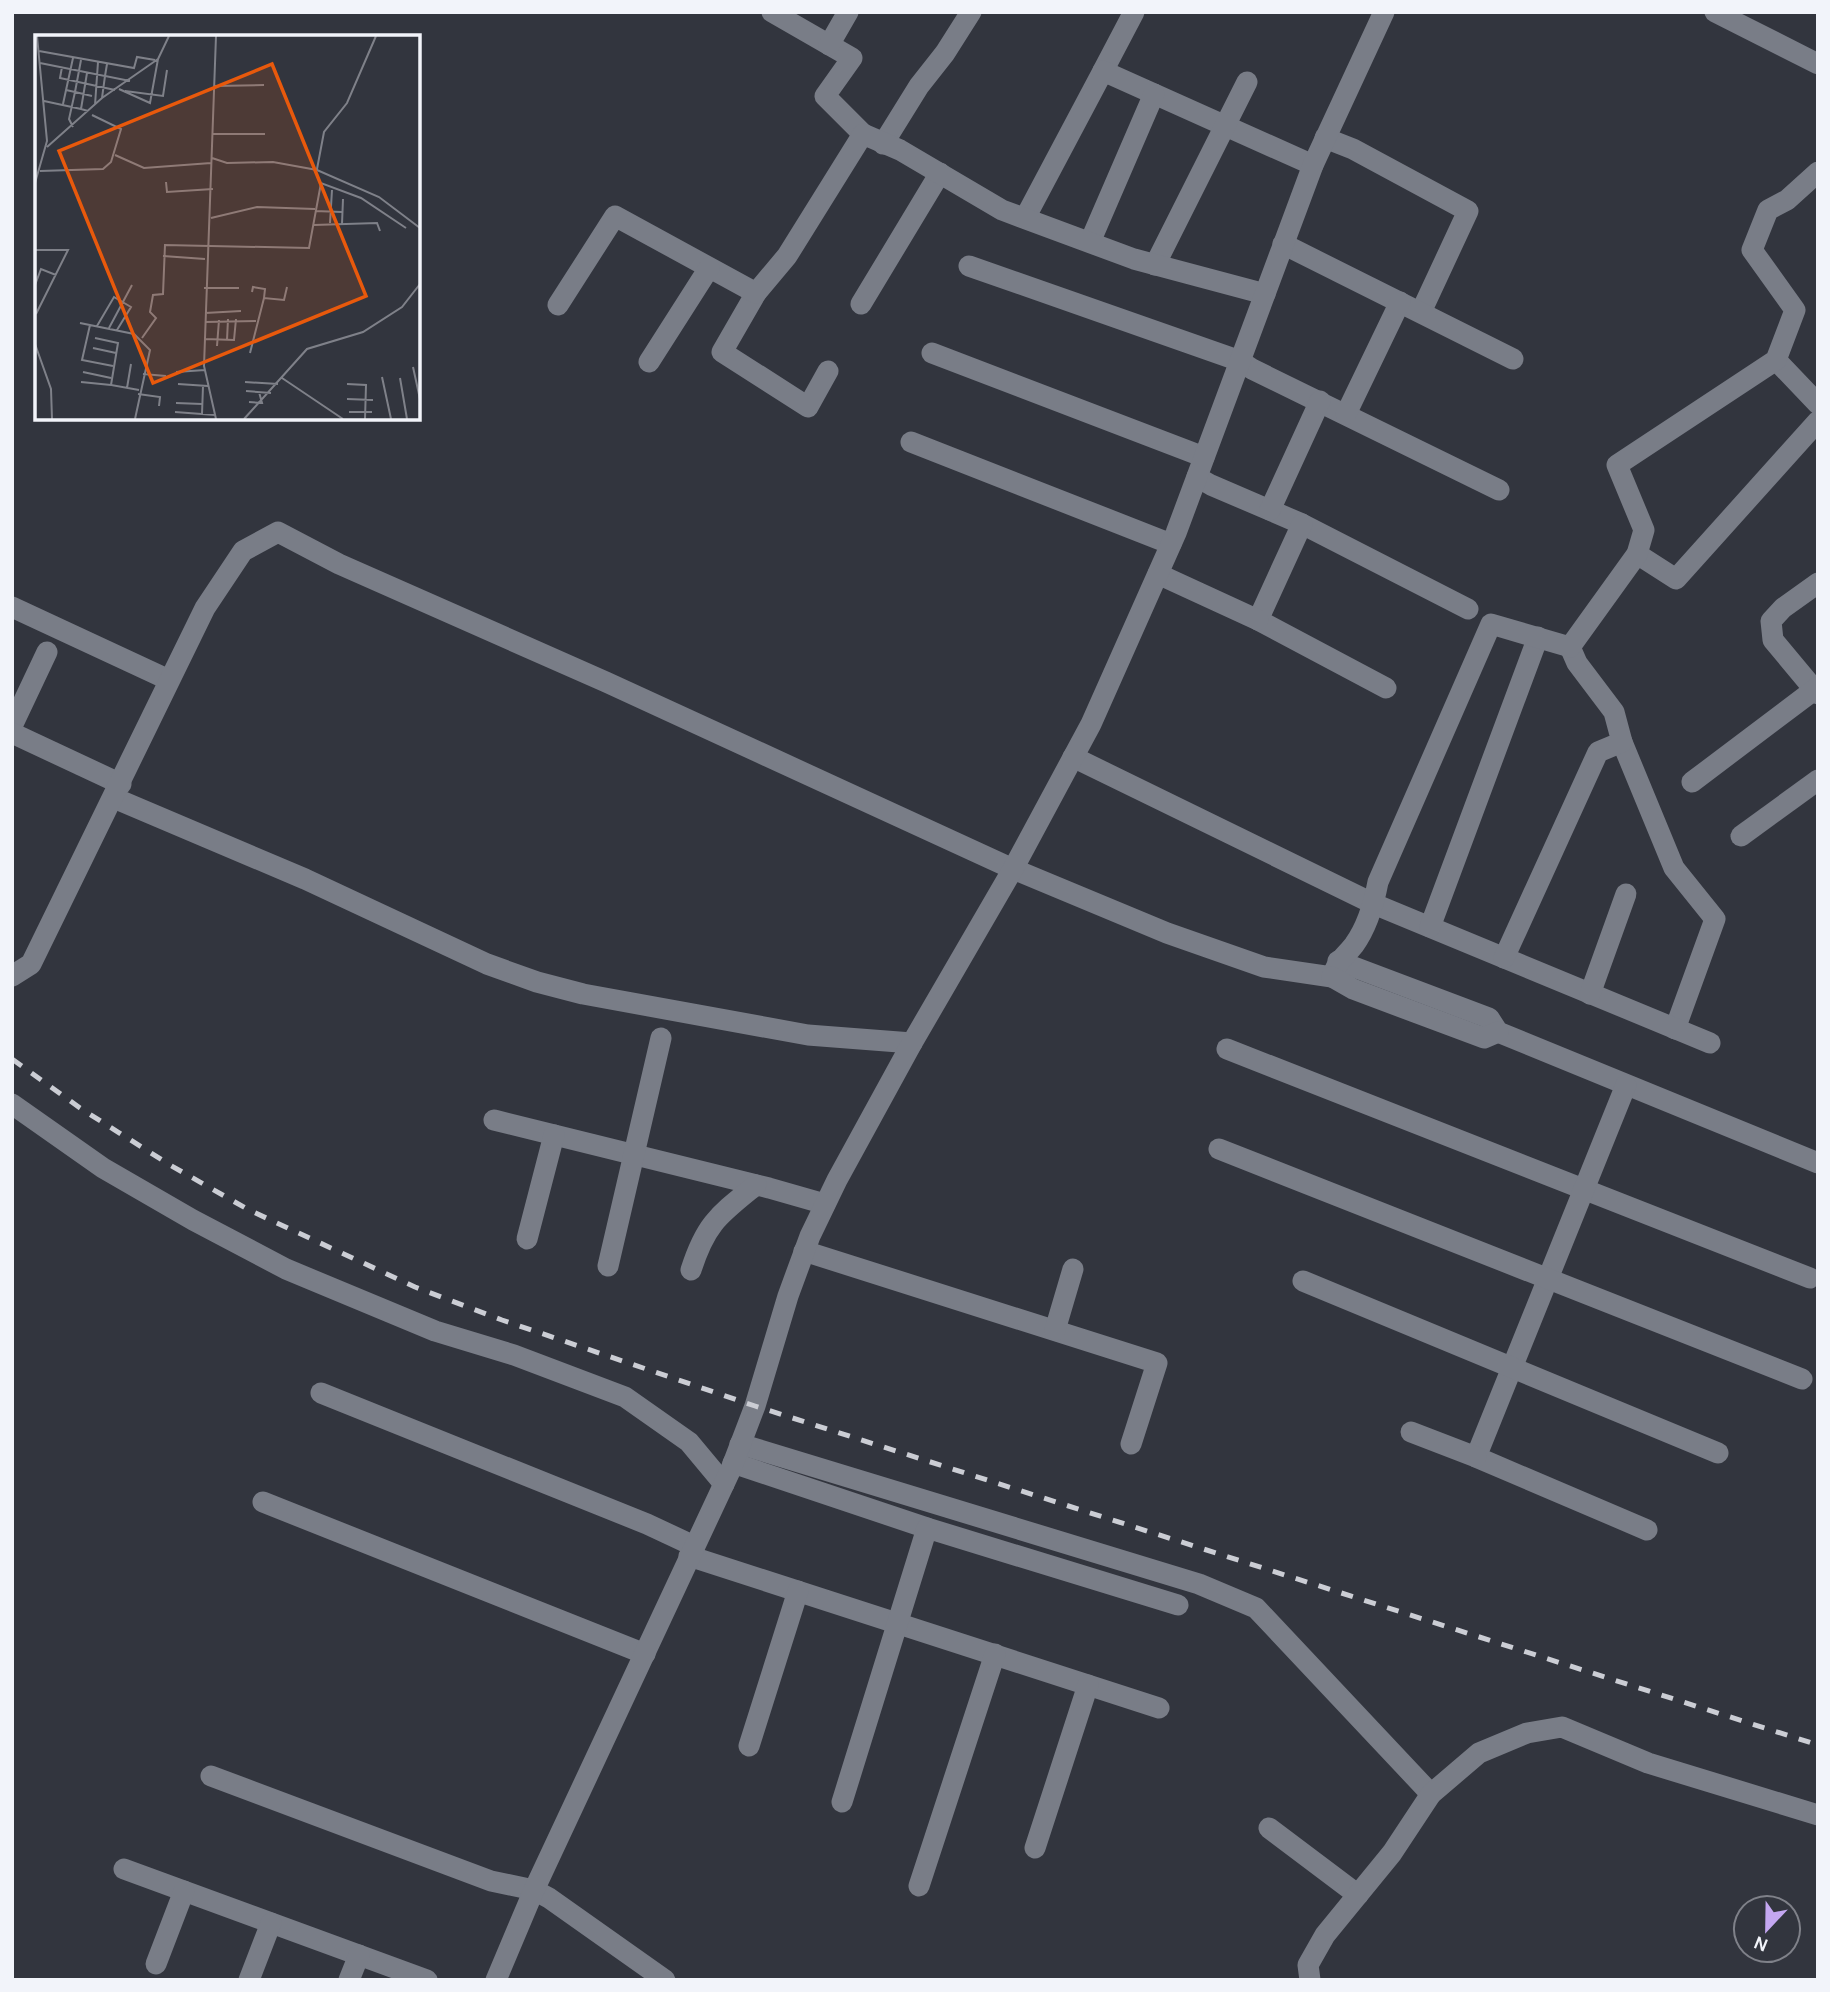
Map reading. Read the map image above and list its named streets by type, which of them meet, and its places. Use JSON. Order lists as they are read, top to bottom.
{
  "north": "bottom"
}
